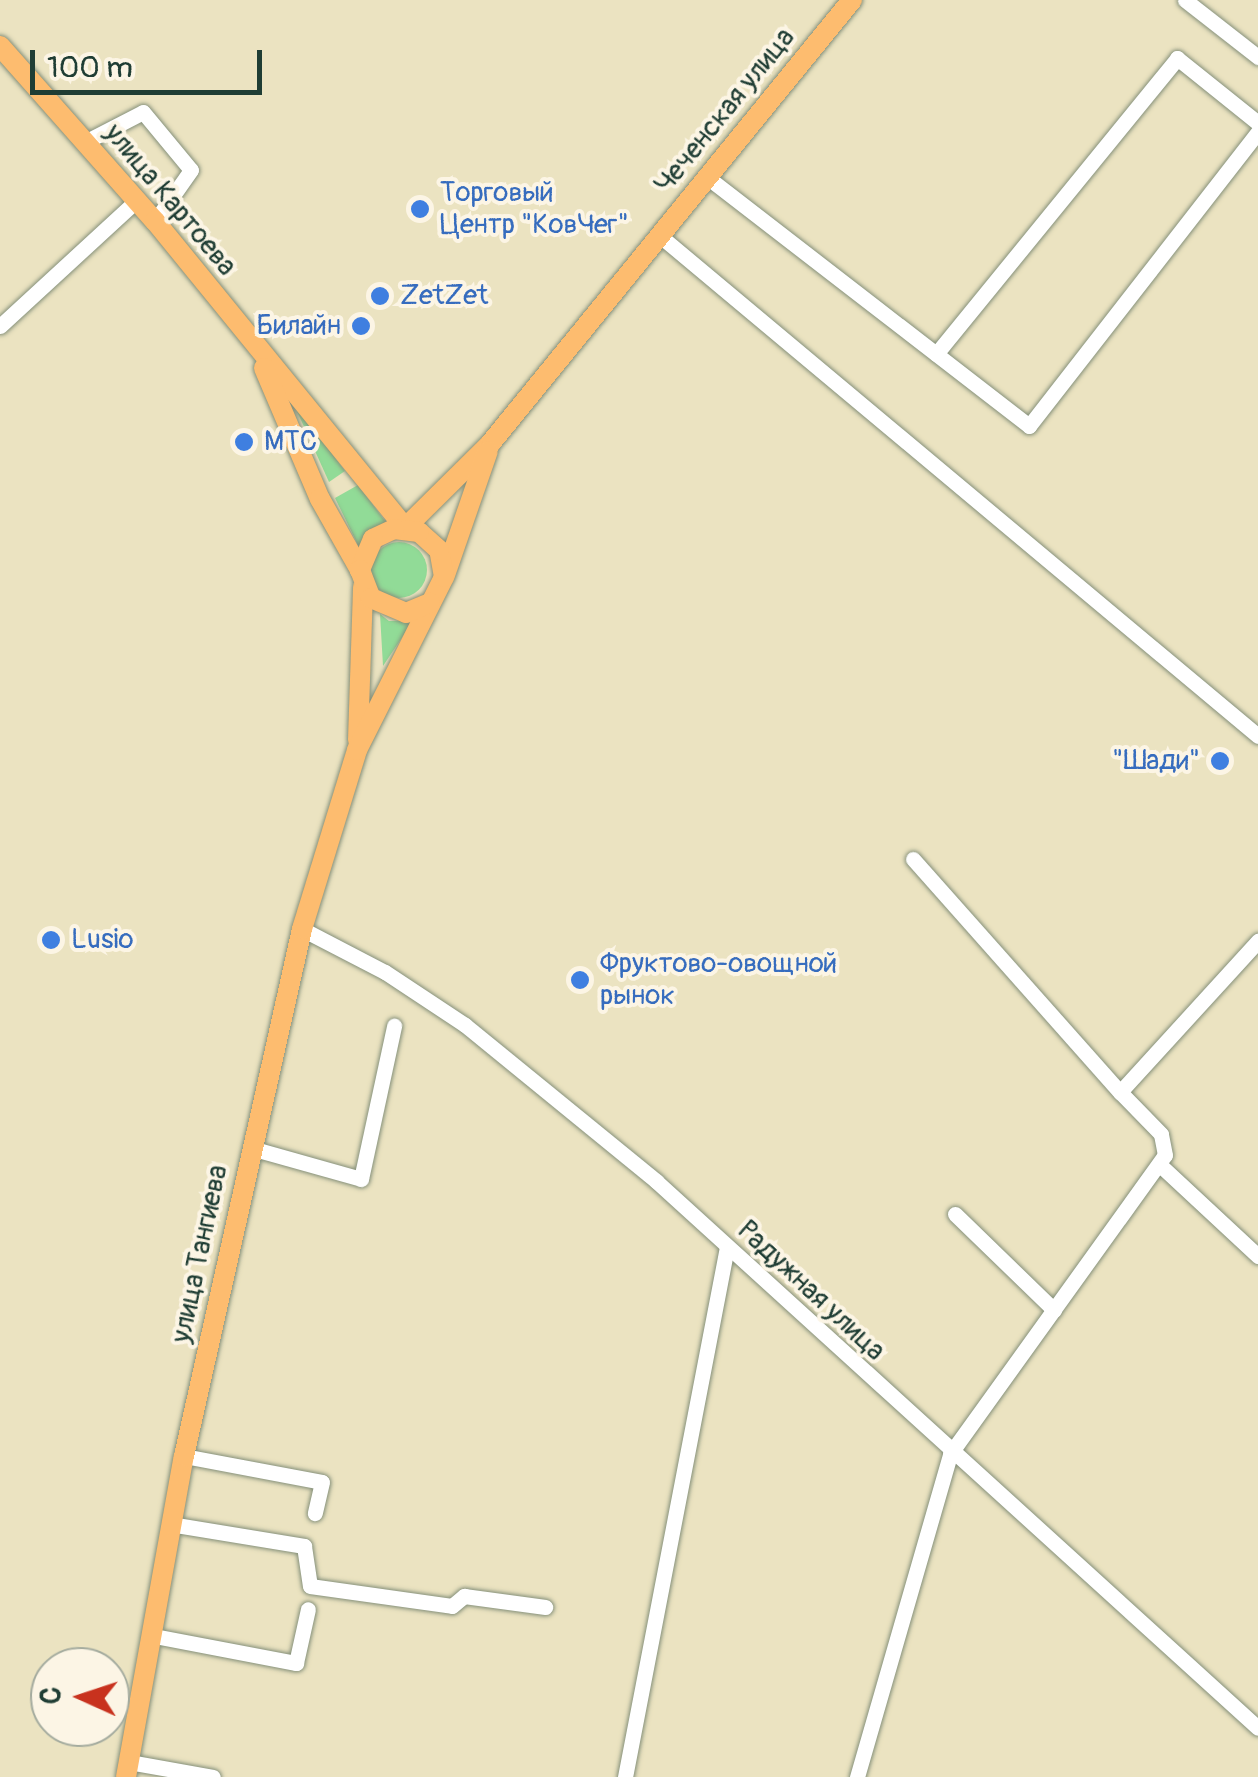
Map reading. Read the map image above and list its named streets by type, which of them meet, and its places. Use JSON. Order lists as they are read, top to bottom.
{
  "streets": {
    "main road": ["Чеченская улица", "улица Картоева", "улица Тангиева"],
    "street": ["Радужная улица"]
  },
  "crossings": [
    ["Чеченская улица", "улица Картоева"],
    ["улица Тангиева", "Радужная улица"]
  ],
  "places": [
    "Торговый Центр \"КовЧег\"",
    "ZetZet",
    "Билайн",
    "МТС",
    "\"Шади\"",
    "Lusio",
    "Фруктово-овощной рынок"
  ],
  "scale_bar": "100 m",
  "north": "left"
}
